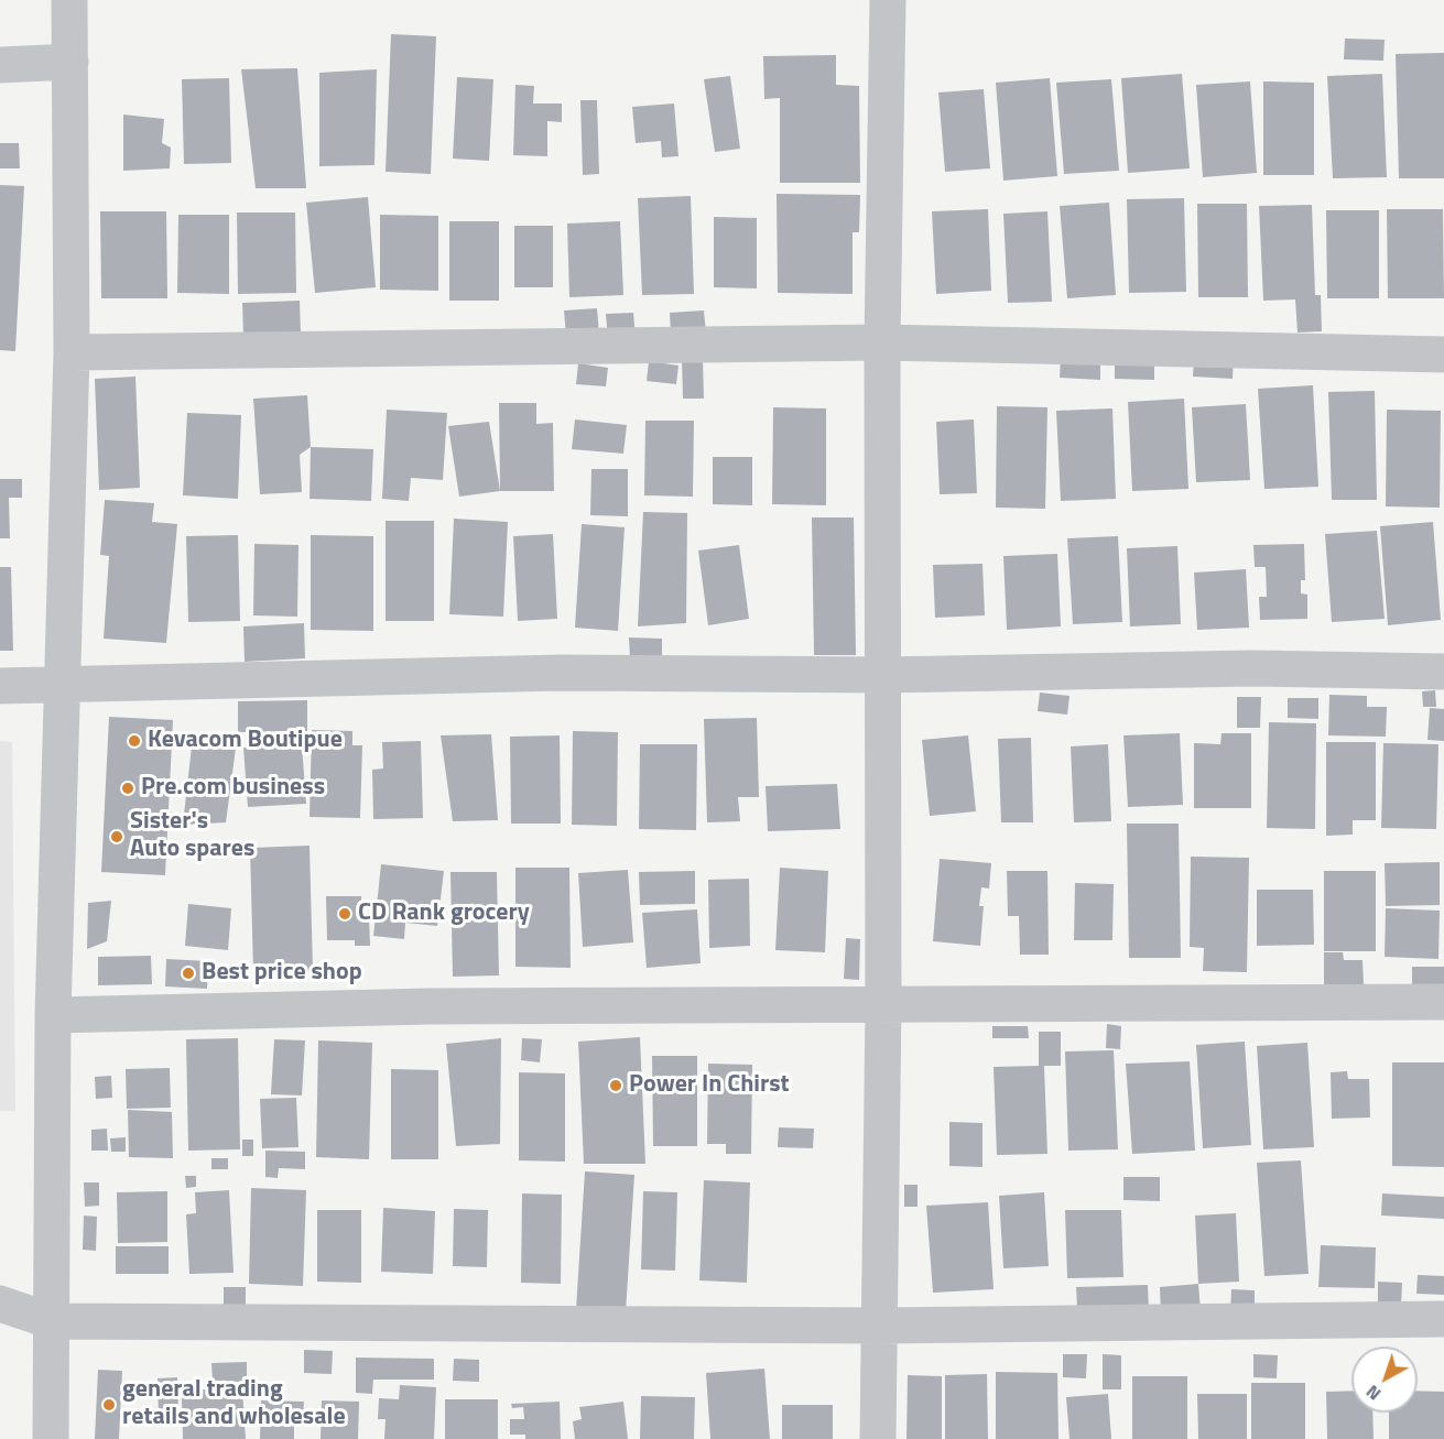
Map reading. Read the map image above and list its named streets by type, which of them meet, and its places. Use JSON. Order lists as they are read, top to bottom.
{
  "places": [
    "Kevacom Boutipue",
    "Pre.com business",
    "Sister's Auto spares",
    "CD Rank grocery",
    "Best price shop",
    "Power In Chirst",
    "general trading retails and wholesale"
  ],
  "north": "bottom left"
}
